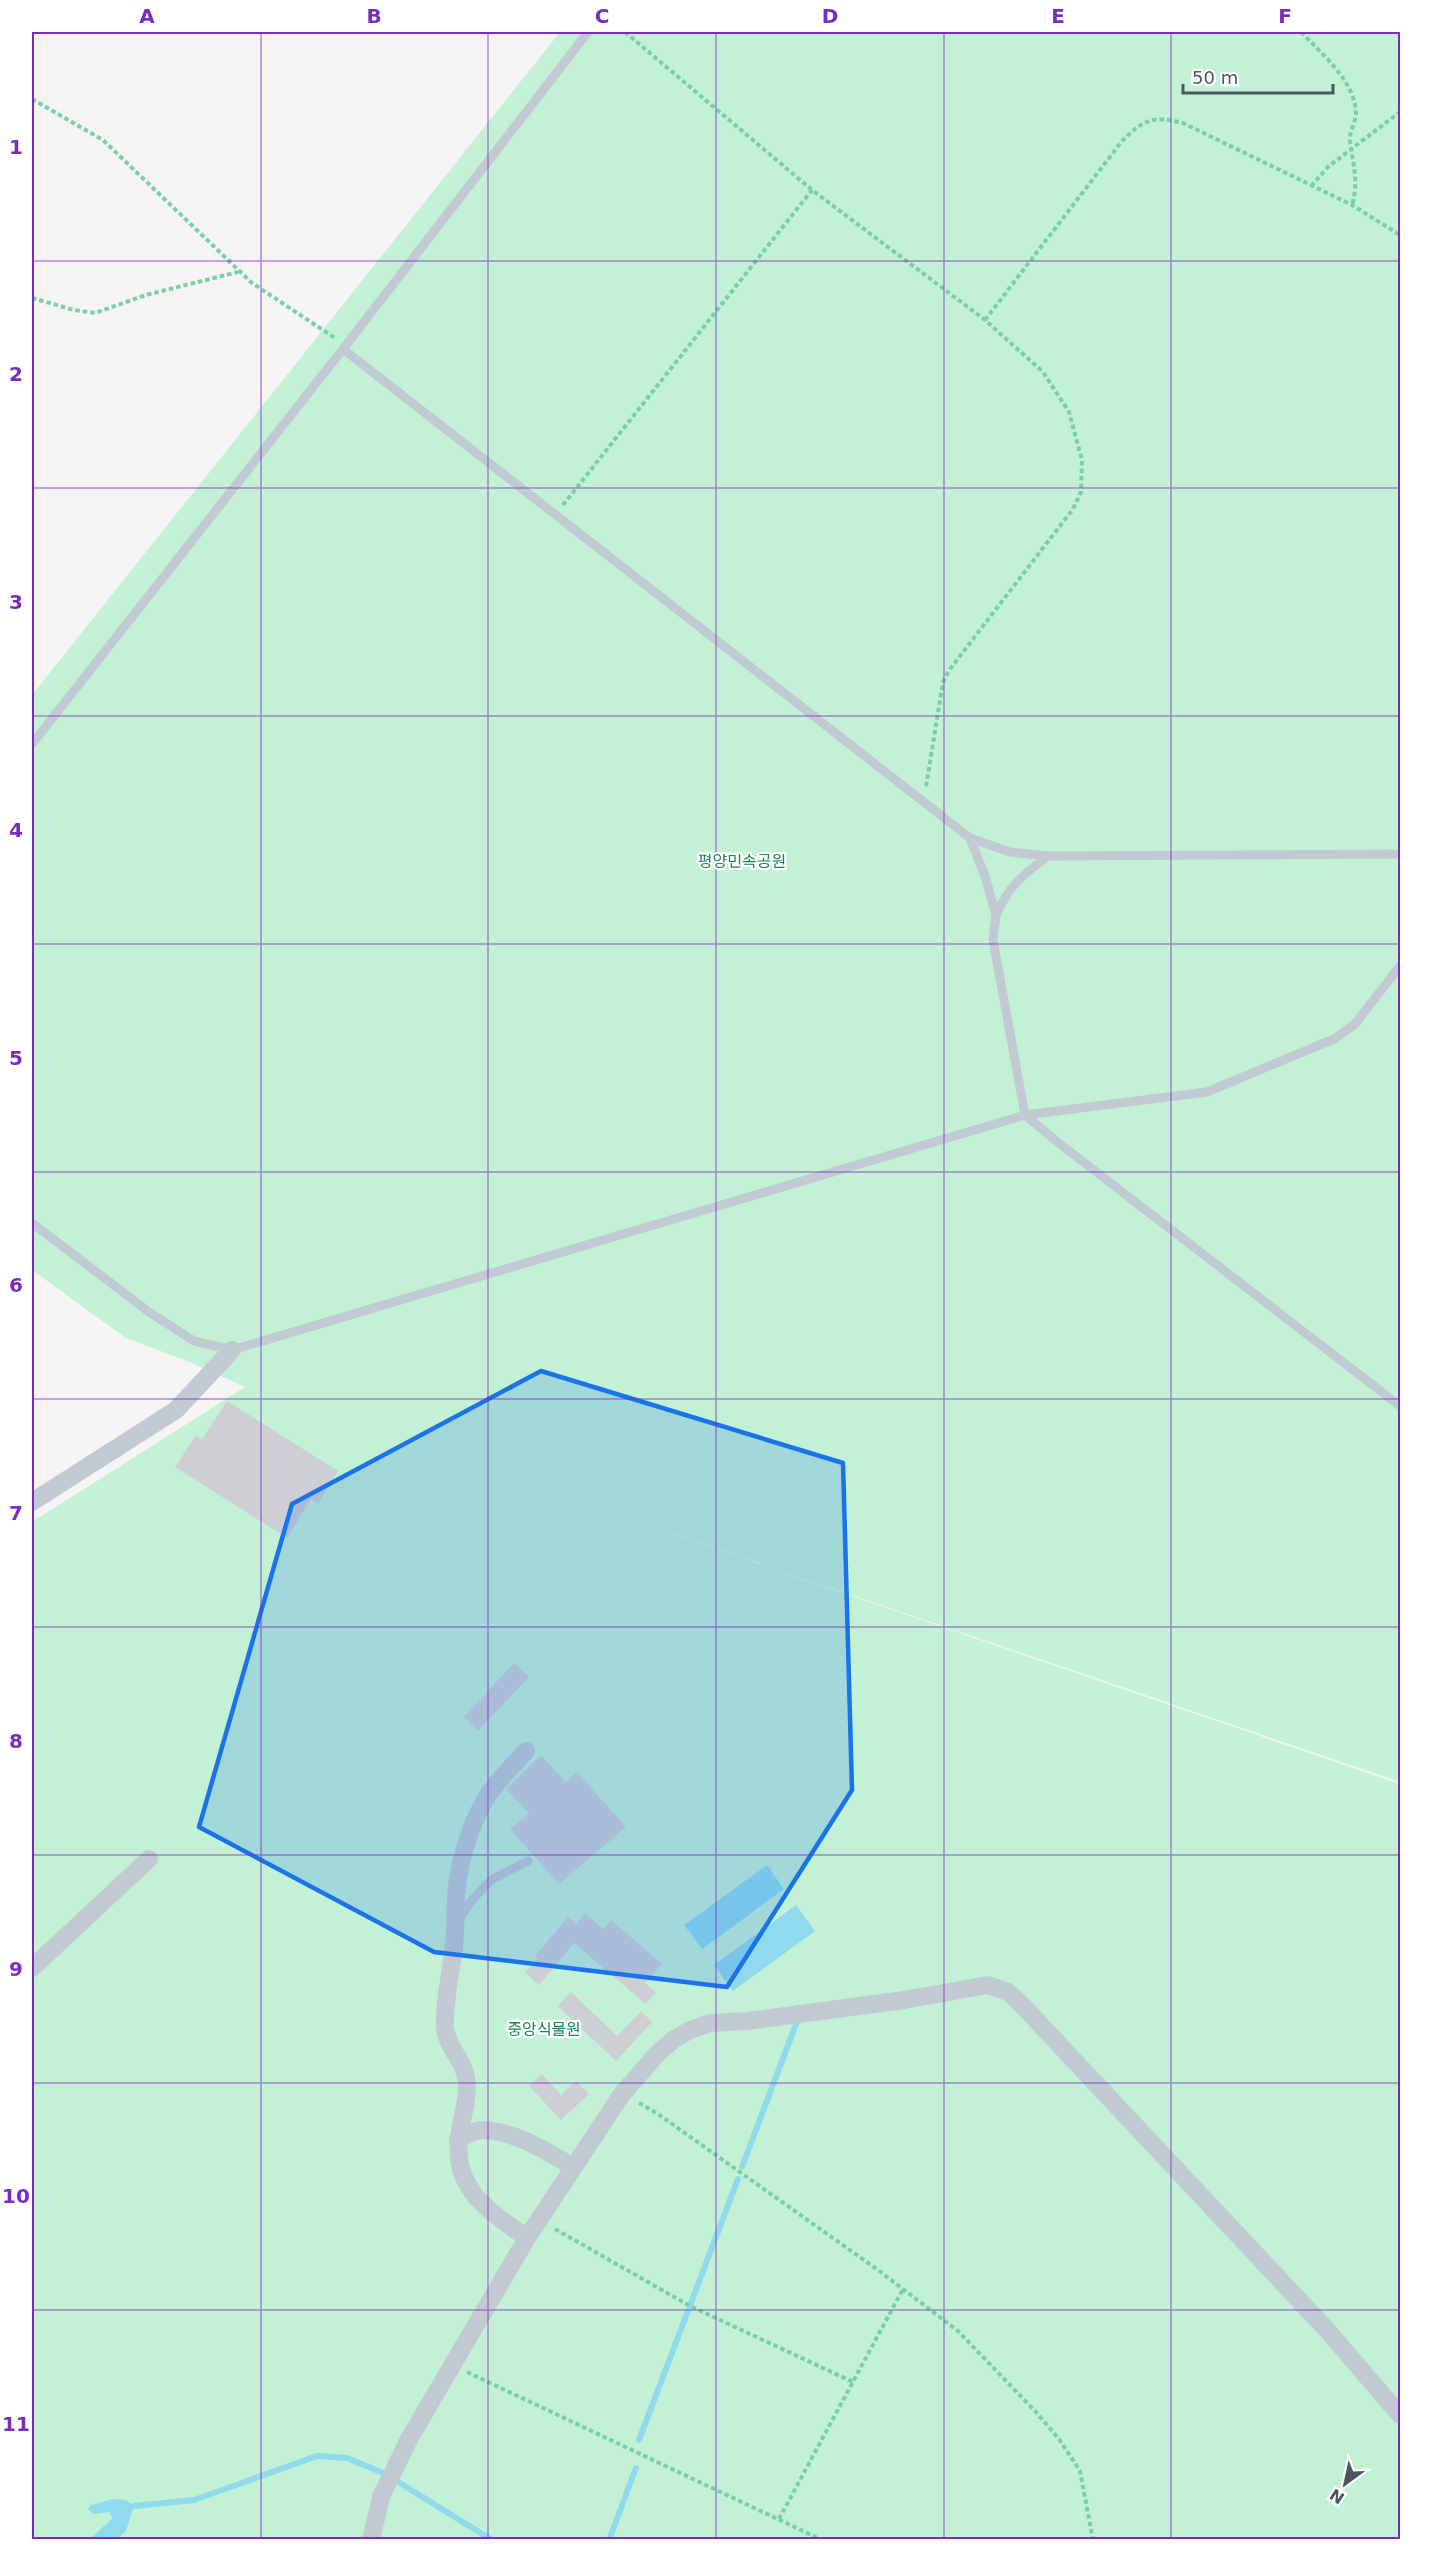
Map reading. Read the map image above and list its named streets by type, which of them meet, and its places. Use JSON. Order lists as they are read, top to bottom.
{
  "parks": ["평양민속공원", "중앙식물원"],
  "scale_bar": "50 m",
  "north": "bottom left",
  "grid": {
    "columns": [
      "A",
      "B",
      "C",
      "D",
      "E",
      "F"
    ],
    "rows": [
      "1",
      "2",
      "3",
      "4",
      "5",
      "6",
      "7",
      "8",
      "9",
      "10",
      "11"
    ]
  }
}
